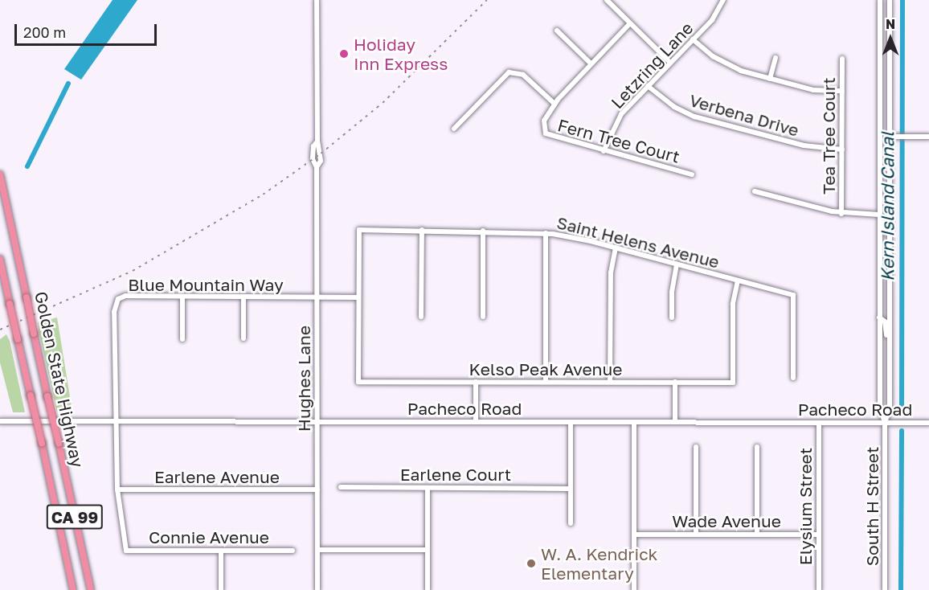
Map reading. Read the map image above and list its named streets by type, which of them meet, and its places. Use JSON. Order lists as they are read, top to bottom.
{
  "streets": {
    "highway": ["Golden State Highway", "CA 99"],
    "street": [
      "Letzring Lane",
      "Verbena Drive",
      "Tea Tree Court",
      "Fern Tree Court",
      "Saint Helens Avenue",
      "Blue Mountain Way",
      "Kelso Peak Avenue",
      "Hughes Lane",
      "Pacheco Road",
      "Earlene Court",
      "Earlene Avenue",
      "Elysium Street",
      "South H Street",
      "Wade Avenue",
      "Connie Avenue"
    ]
  },
  "crossings": [
    ["Letzring Lane", "Verbena Drive"],
    ["Letzring Lane", "Fern Tree Court"],
    ["Verbena Drive", "Tea Tree Court"],
    ["Saint Helens Avenue", "Blue Mountain Way"],
    ["Saint Helens Avenue", "Kelso Peak Avenue"],
    ["Blue Mountain Way", "Kelso Peak Avenue"],
    ["Blue Mountain Way", "Hughes Lane"],
    ["Blue Mountain Way", "Pacheco Road"],
    ["Hughes Lane", "Pacheco Road"],
    ["Hughes Lane", "Earlene Avenue"],
    ["Pacheco Road", "Elysium Street"],
    ["Pacheco Road", "South H Street"],
    ["Earlene Avenue", "Connie Avenue"],
    ["Elysium Street", "Wade Avenue"]
  ],
  "water": ["Kern Island Canal"],
  "places": ["Holiday Inn Express", "W. A. Kendrick Elementary"],
  "scale_bar": "200 m",
  "north": "top"
}
